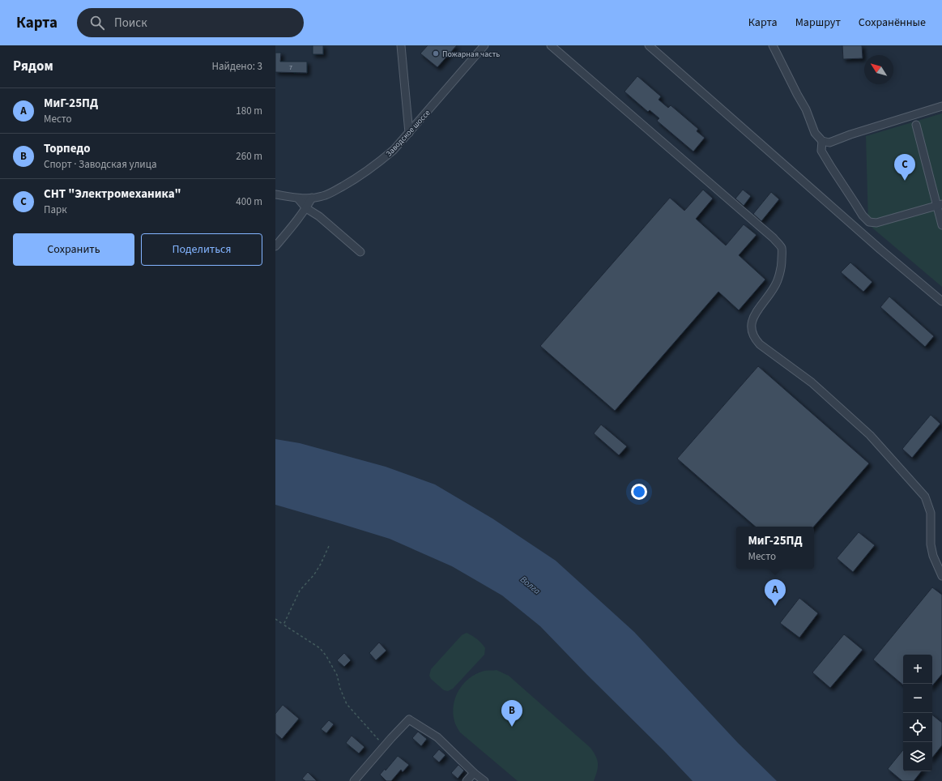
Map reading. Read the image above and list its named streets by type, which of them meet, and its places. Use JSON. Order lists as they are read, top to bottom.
{
  "streets": {
    "street": ["Заводское шоссе"]
  },
  "water": ["Волга"],
  "places": ["Пожарная часть"],
  "house_numbers": ["7"],
  "north": "top left",
  "page": {
    "header": "Карта",
    "search": "Поиск",
    "nav": ["Карта", "Маршрут", "Сохранённые"],
    "heading": ["Рядом", "Найдено: 3"],
    "list": [
      {
        "mark": "A",
        "name": "МиГ-25ПД",
        "note": "Место",
        "value": "180 m"
      },
      {
        "mark": "B",
        "name": "Торпедо",
        "note": "Спорт · Заводская улица",
        "value": "260 m"
      },
      {
        "mark": "C",
        "name": "СНТ \"Электромеханика\"",
        "note": "Парк",
        "value": "400 m"
      }
    ],
    "pins": ["C", "A", "B"],
    "buttons": ["Сохранить", "Поделиться"],
    "popup": ["МиГ-25ПД", "Место"],
    "map_buttons": ["+", "−"]
  }
}
